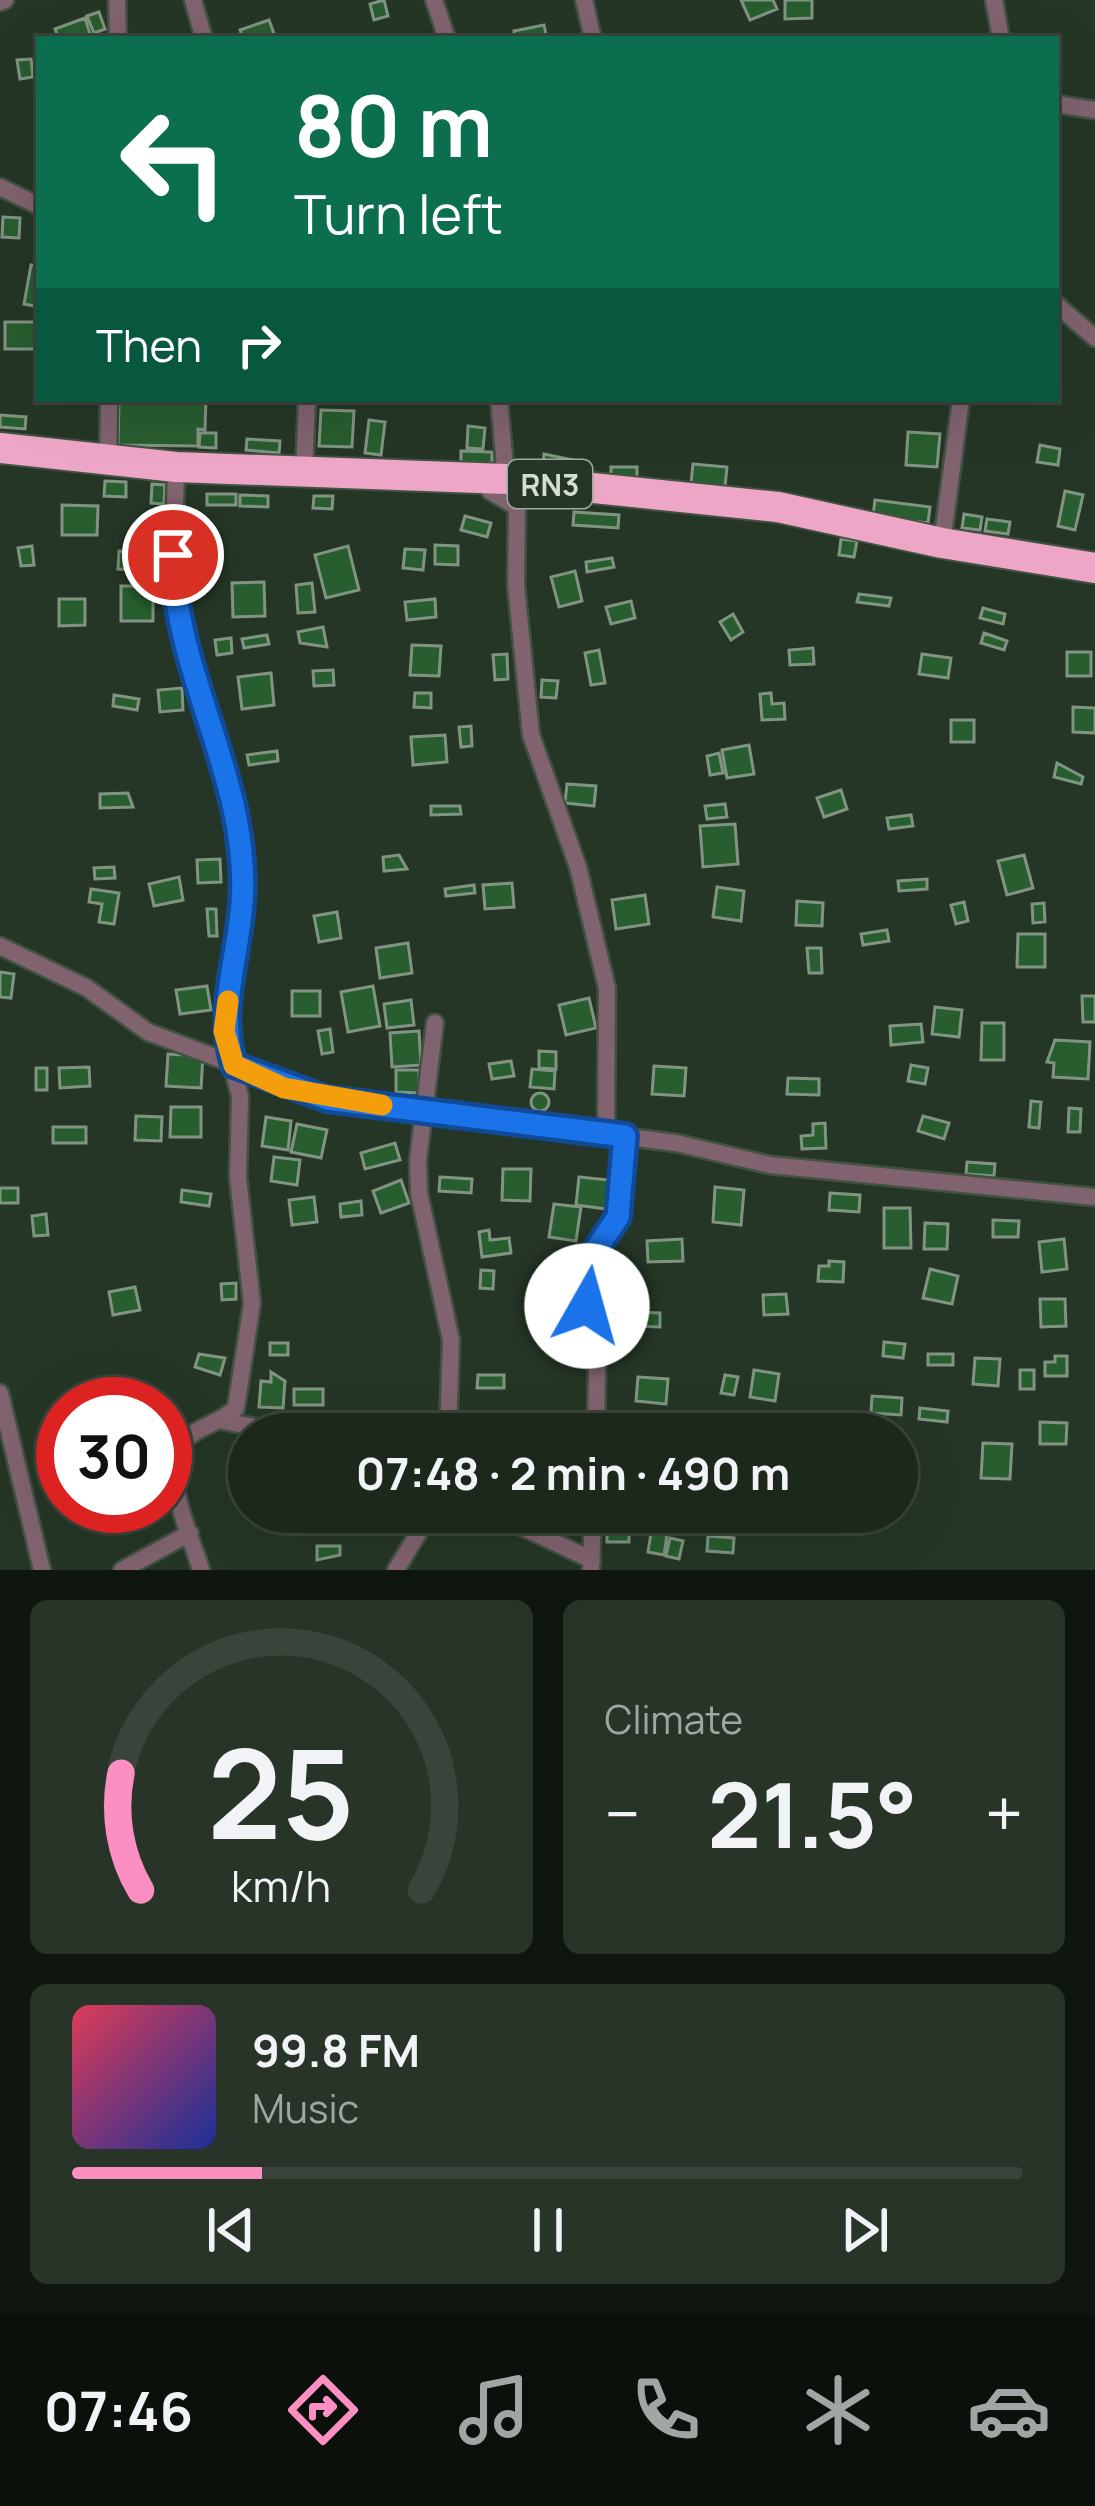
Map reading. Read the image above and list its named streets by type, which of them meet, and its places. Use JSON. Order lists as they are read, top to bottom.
{
  "streets": {
    "highway": ["RN3"]
  },
  "page": {
    "turn": ["80 m", "Turn left"],
    "then": "Then",
    "limit": "30",
    "trip": "07:48 · 2 min · 490 m",
    "tile": "Climate",
    "heat": ["−", "21.5°", "+"],
    "song": ["99.8 FM", "Music"],
    "tabs": "07:46",
    "gauge": ["25", "km/h"]
  }
}
